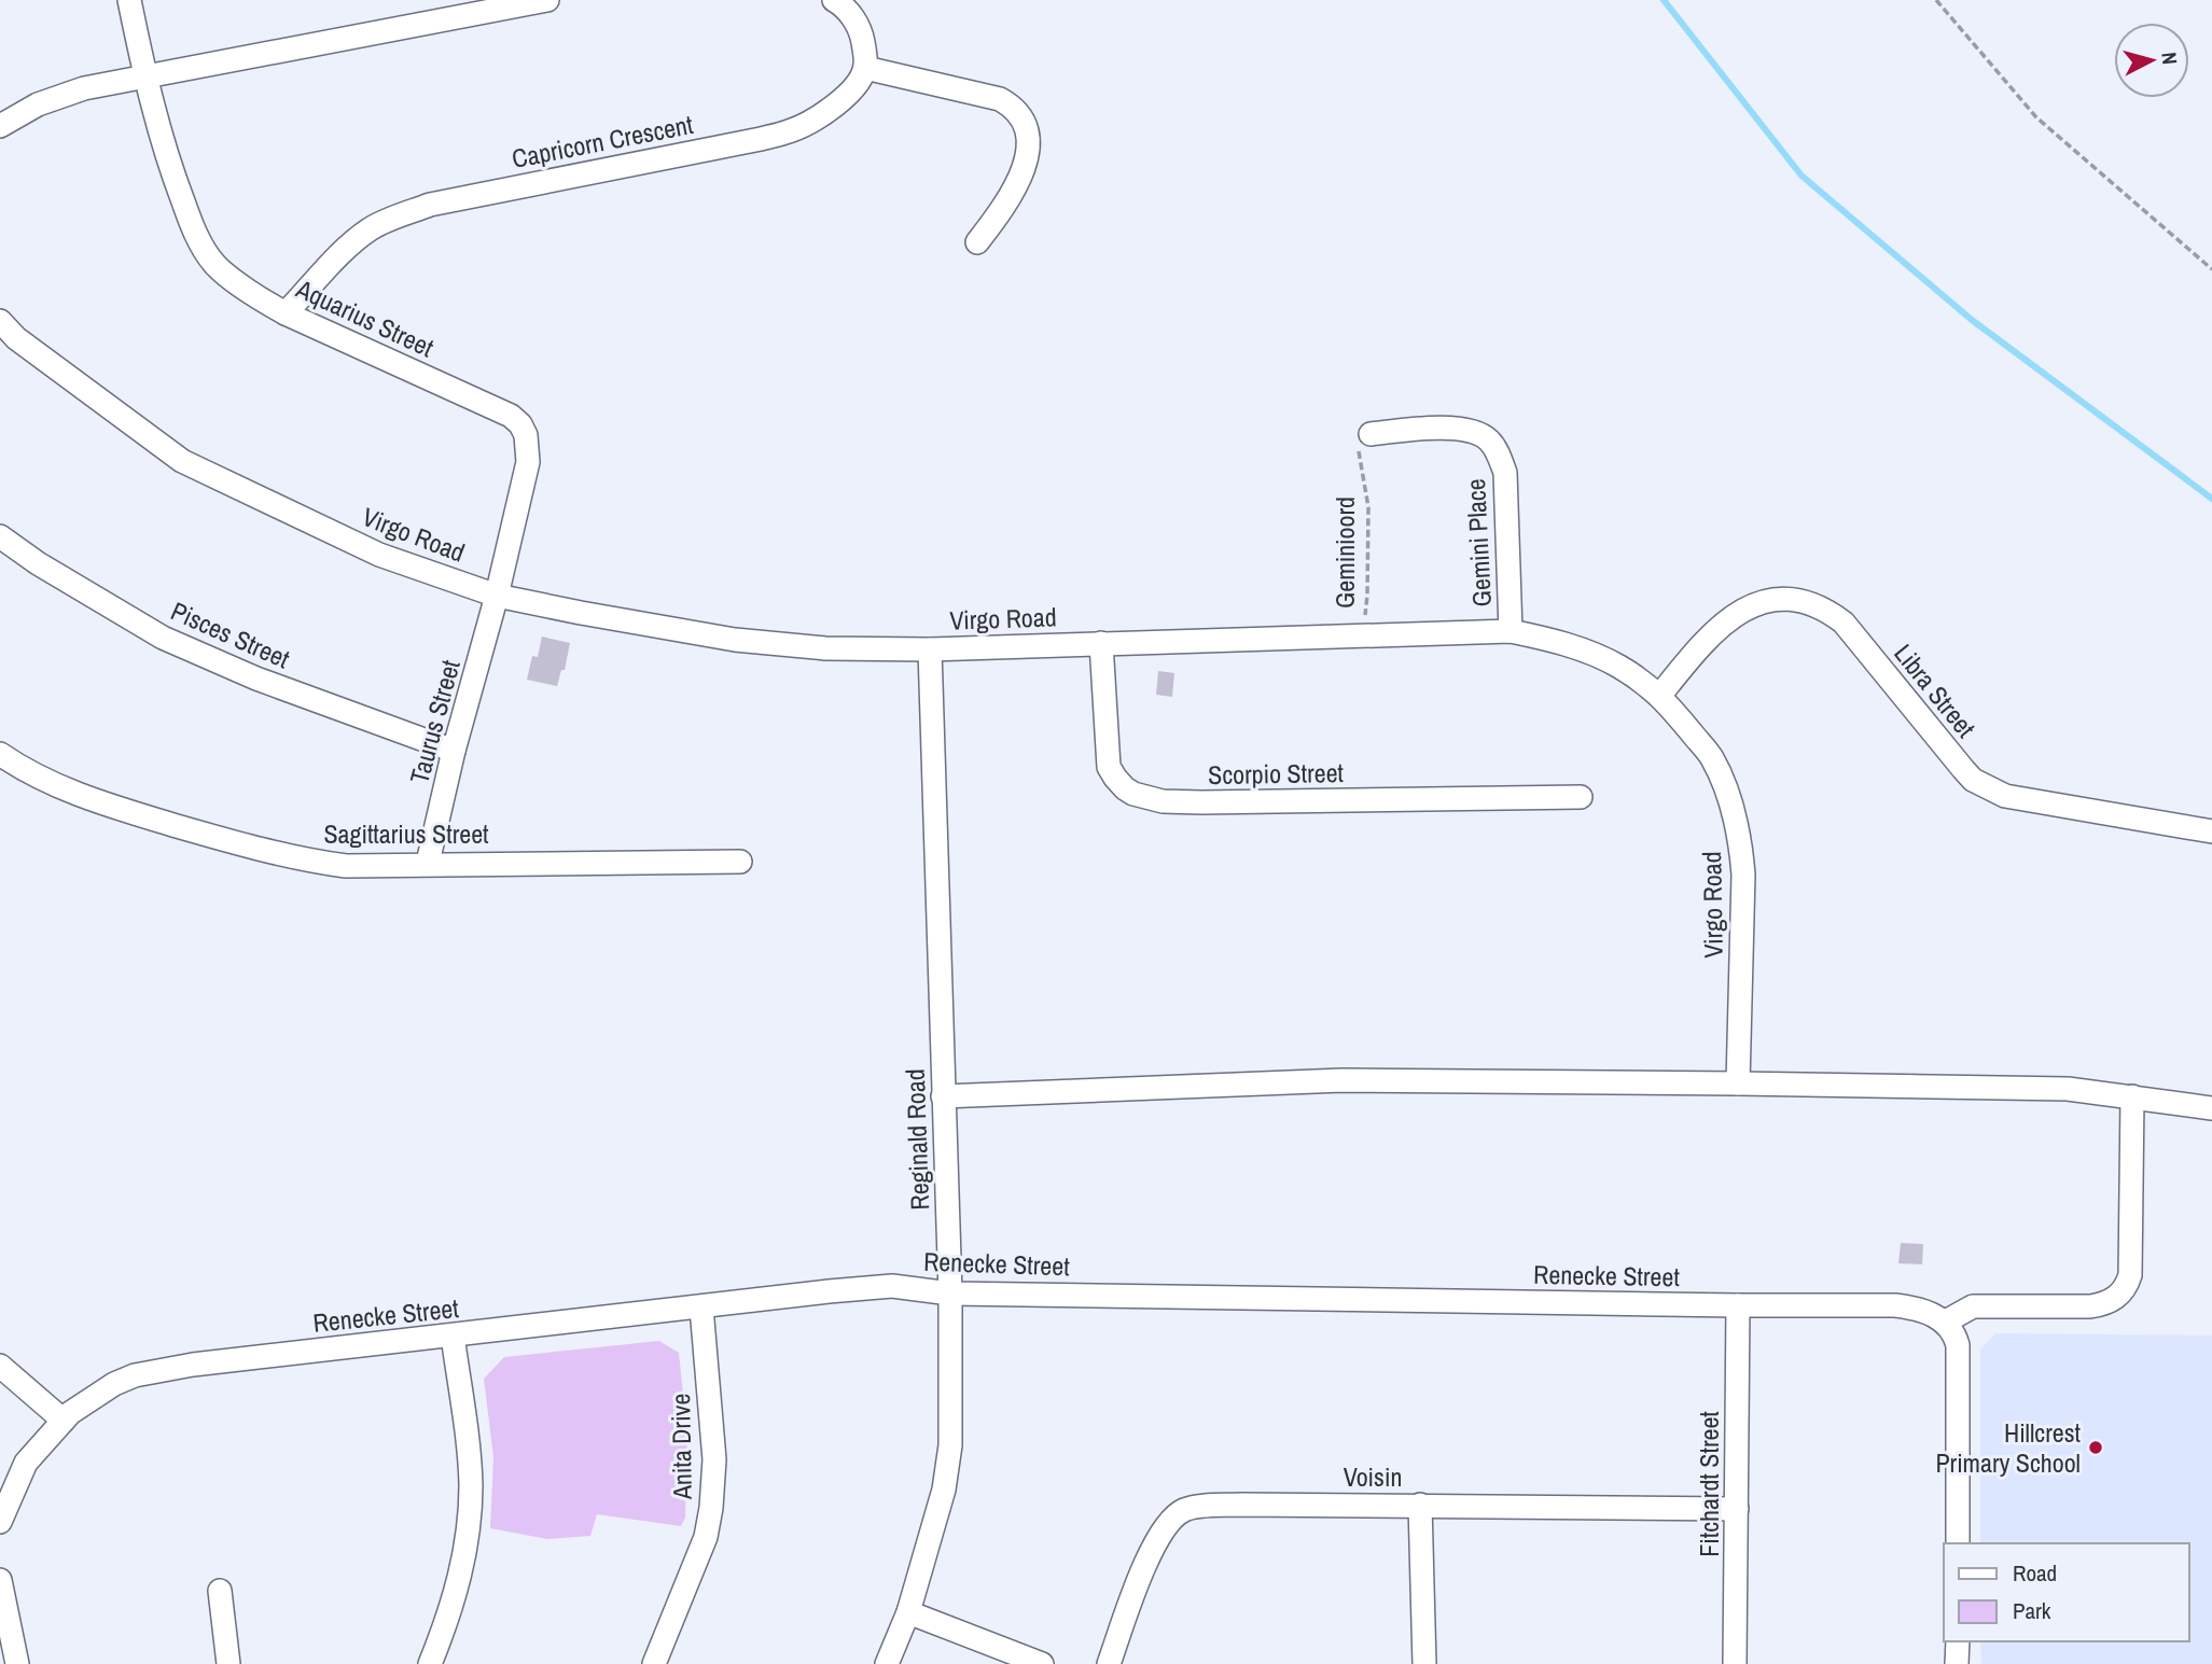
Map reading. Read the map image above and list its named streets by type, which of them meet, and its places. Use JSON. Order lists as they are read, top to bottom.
{
  "streets": {
    "street": [
      "Capricorn Crescent",
      "Aquarius Street",
      "Virgo Road",
      "Gemini Place",
      "Pisces Street",
      "Libra Street",
      "Taurus Street",
      "Scorpio Street",
      "Sagittarius Street",
      "Reginald Road",
      "Renecke Street",
      "Anita Drive",
      "Voisin",
      "Fitchardt Street"
    ],
    "path": ["Geminioord"]
  },
  "crossings": [
    ["Capricorn Crescent", "Aquarius Street"],
    ["Aquarius Street", "Virgo Road"],
    ["Aquarius Street", "Taurus Street"],
    ["Virgo Road", "Gemini Place"],
    ["Virgo Road", "Geminioord"],
    ["Virgo Road", "Libra Street"],
    ["Virgo Road", "Taurus Street"],
    ["Virgo Road", "Scorpio Street"],
    ["Virgo Road", "Reginald Road"],
    ["Gemini Place", "Geminioord"],
    ["Pisces Street", "Taurus Street"],
    ["Taurus Street", "Sagittarius Street"],
    ["Reginald Road", "Renecke Street"],
    ["Renecke Street", "Anita Drive"],
    ["Renecke Street", "Fitchardt Street"],
    ["Voisin", "Fitchardt Street"]
  ],
  "places": ["Hillcrest Primary School"],
  "legend": ["Road", "Park"],
  "north": "right"
}
